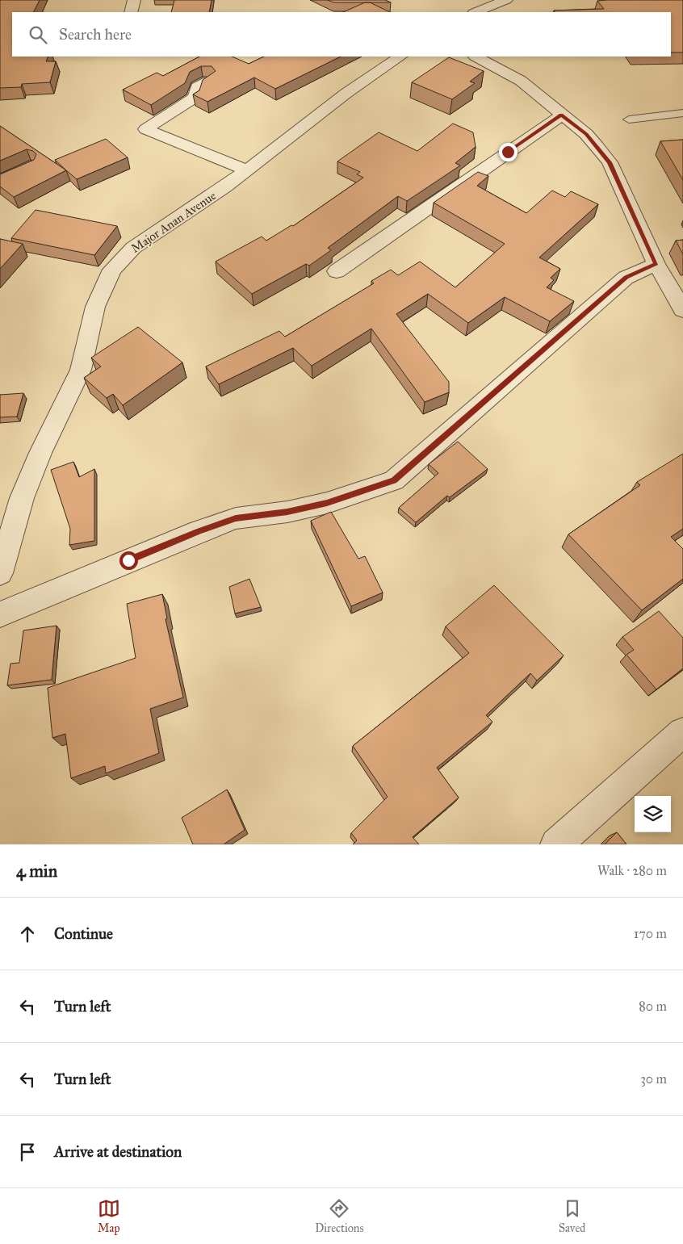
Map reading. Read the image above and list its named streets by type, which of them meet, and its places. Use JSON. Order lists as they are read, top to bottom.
{
  "streets": {
    "street": ["Major Anan Avenue"]
  },
  "page": {
    "search": "Search here",
    "heading": ["4 min", "Walk · 280 m"],
    "list": [
      ["Continue", "170 m"],
      ["Turn left", "80 m"],
      ["Turn left", "30 m"],
      "Arrive at destination"
    ],
    "nav": ["Map", "Directions", "Saved"]
  }
}
